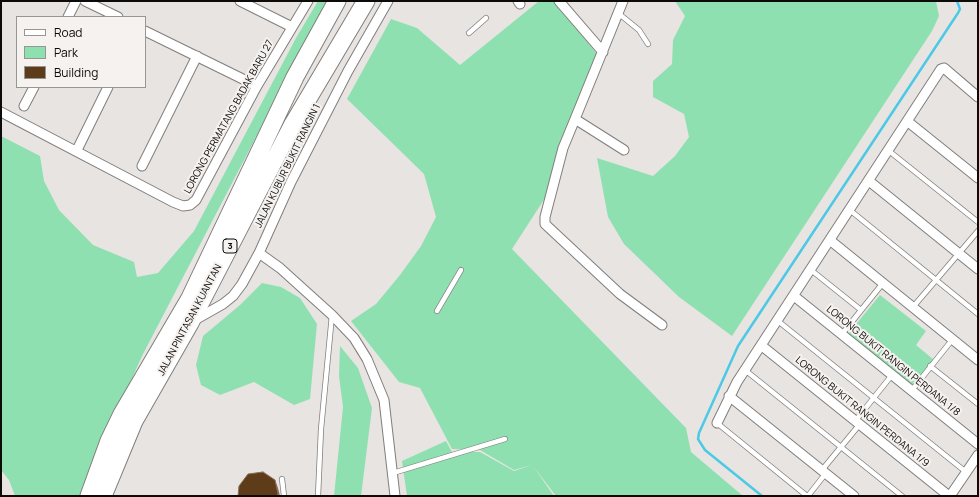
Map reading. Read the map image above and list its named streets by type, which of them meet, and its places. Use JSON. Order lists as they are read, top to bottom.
{
  "streets": {
    "highway": ["3", "JALAN PINTASAN KUANTAN"],
    "street": [
      "LORONG PERMATANG BADAK BARU 27",
      "JALAN KUBUR BUKIT RANGIN 1",
      "LORONG BUKIT RANGIN PERDANA 1/8",
      "LORONG BUKIT RANGIN PERDANA 1/9"
    ]
  },
  "crossings": [
    ["JALAN KUBUR BUKIT RANGIN 1", "JALAN PINTASAN KUANTAN"]
  ],
  "legend": ["Road", "Park", "Building"]
}
